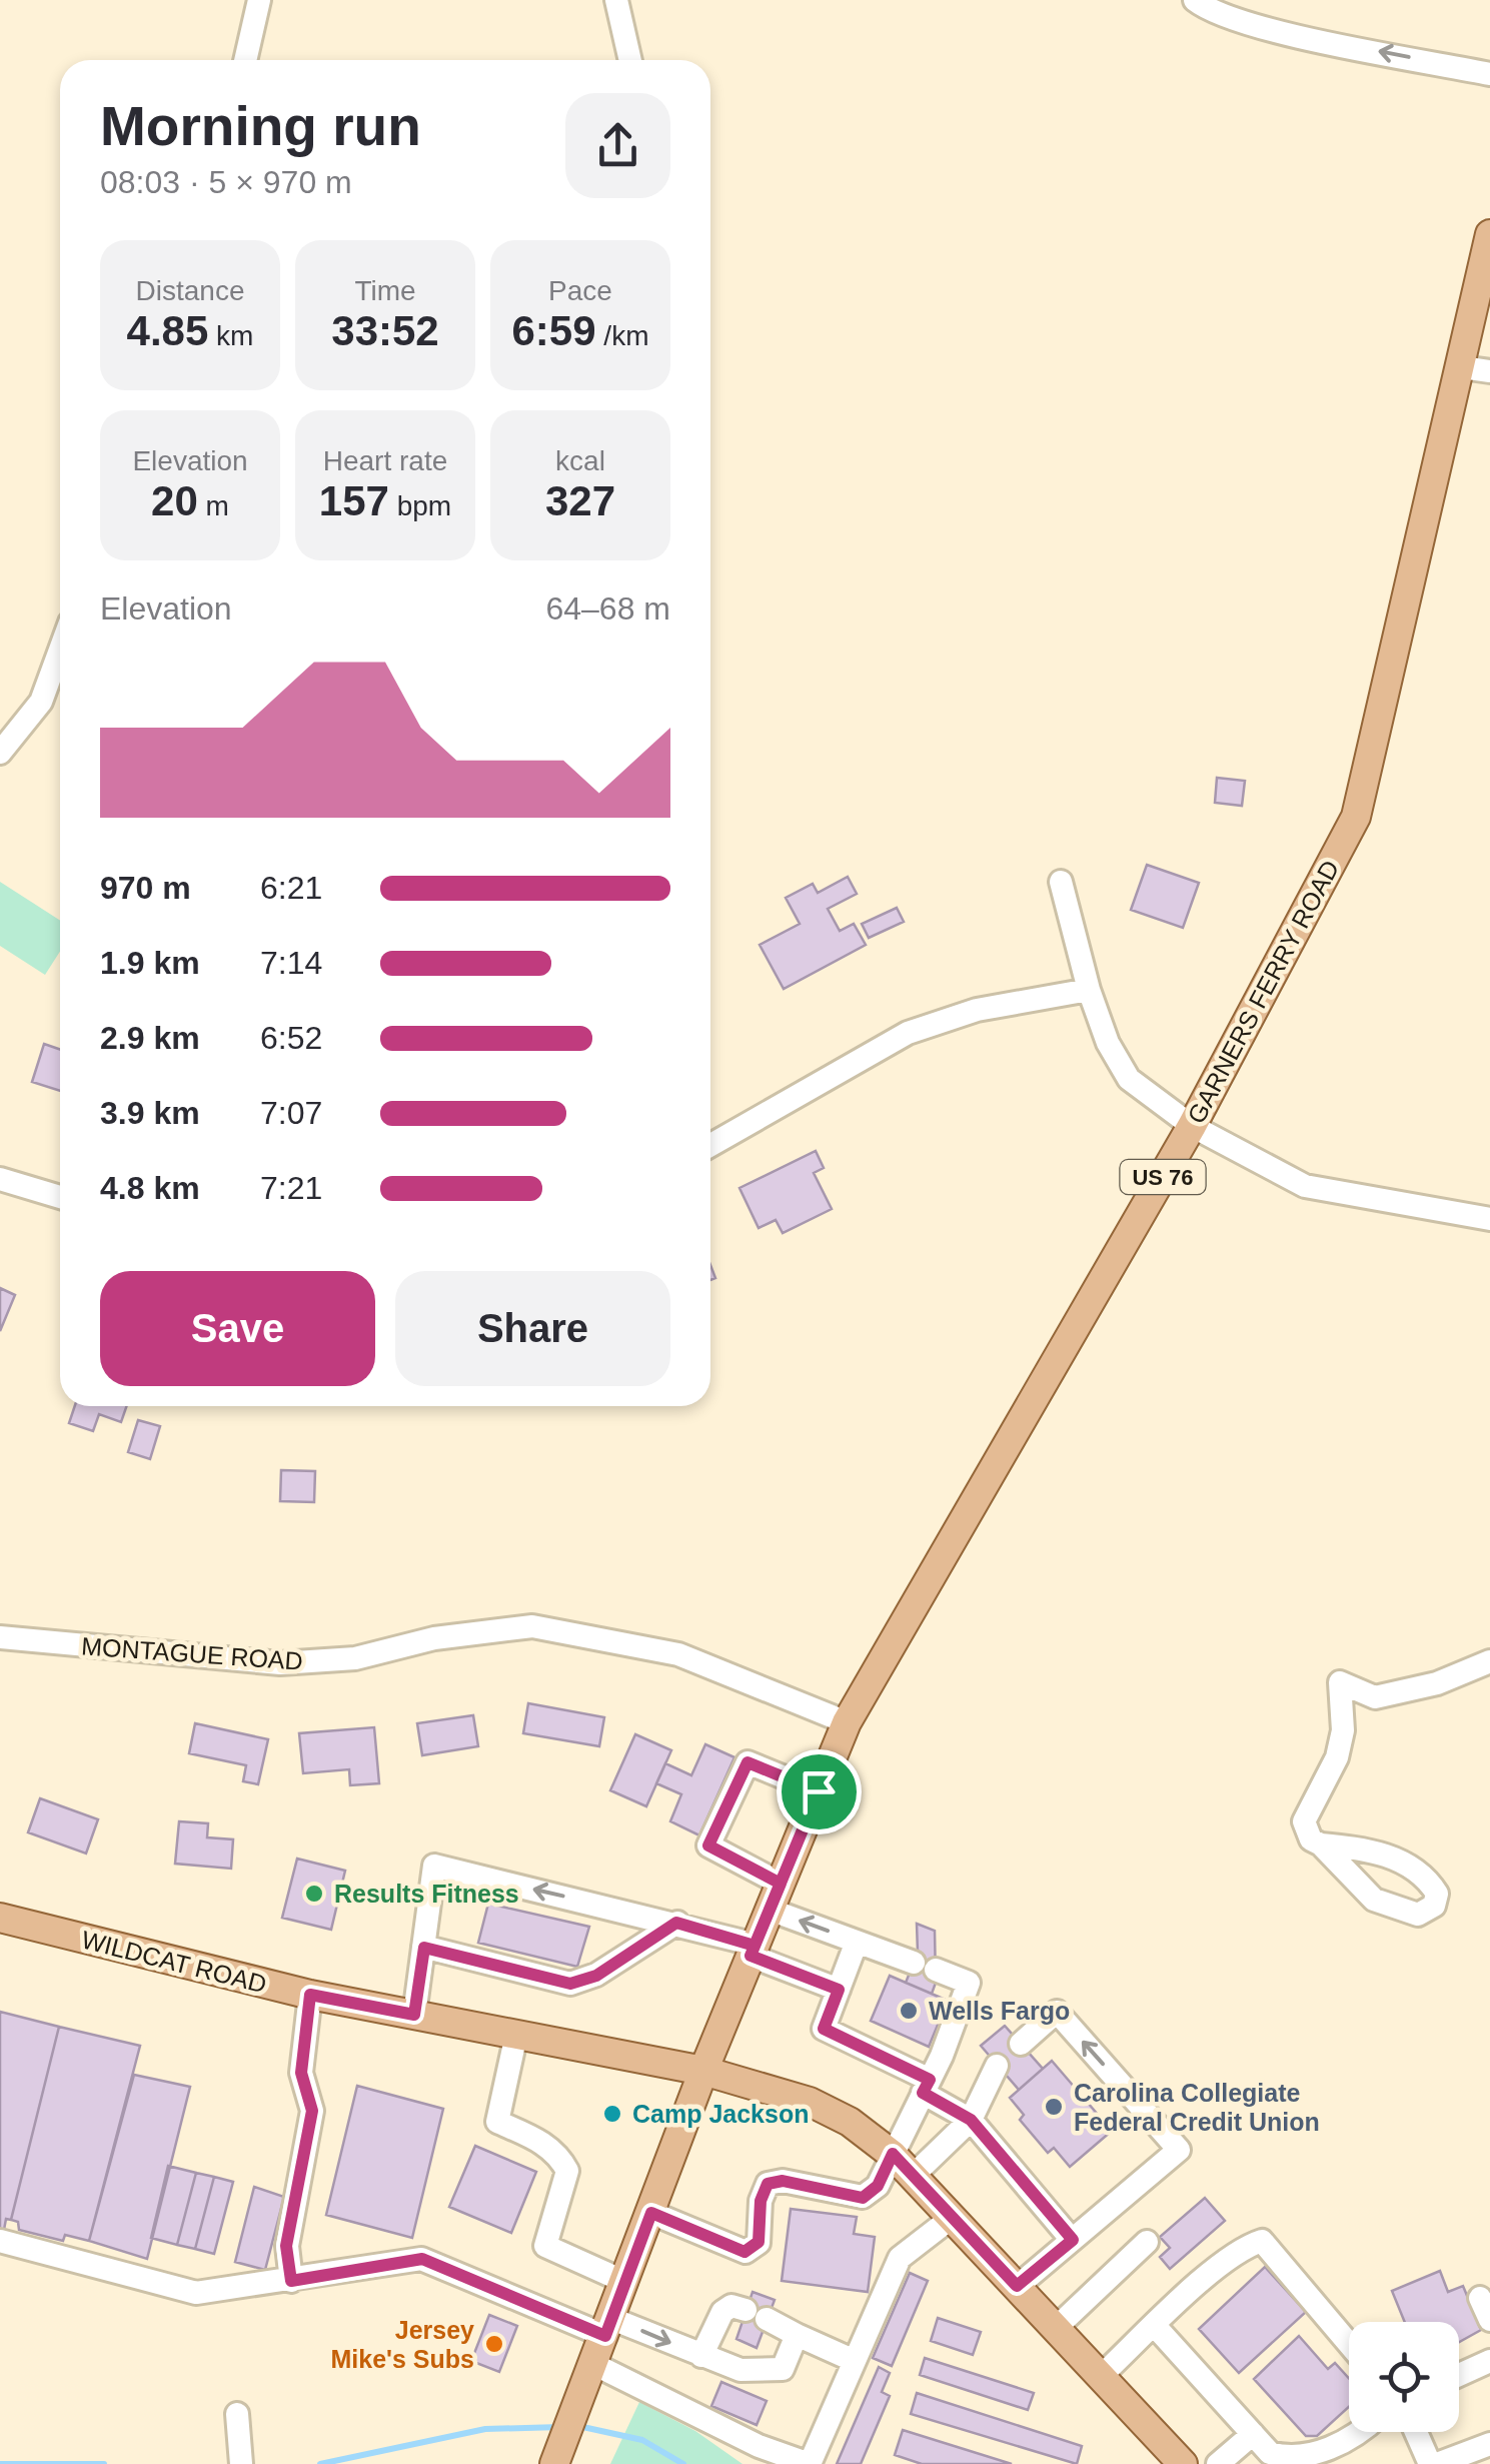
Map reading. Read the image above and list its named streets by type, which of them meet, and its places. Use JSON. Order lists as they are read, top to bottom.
{
  "streets": {
    "main road": ["GARNERS FERRY ROAD", "US 76", "WILDCAT ROAD"],
    "street": ["MONTAGUE ROAD"]
  },
  "crossings": [
    ["GARNERS FERRY ROAD", "US 76"],
    ["GARNERS FERRY ROAD", "MONTAGUE ROAD"],
    ["GARNERS FERRY ROAD", "WILDCAT ROAD"],
    ["US 76", "WILDCAT ROAD"]
  ],
  "places": [
    "Results Fitness",
    "Wells Fargo",
    "Carolina Collegiate Federal Credit Union",
    "Camp Jackson",
    "Jersey Mike's Subs"
  ],
  "page": {
    "heading": ["Morning run", "08:03 · 5 × 970 m"],
    "stats": [
      ["Distance", "4.85 km"],
      ["Time", "33:52"],
      ["Pace", "6:59 /km"],
      ["Elevation", "20 m"],
      ["Heart rate", "157 bpm"],
      ["kcal", "327"]
    ],
    "chart": ["Elevation", "64–68 m"],
    "list": [
      {
        "name": "970 m",
        "note": "6:21"
      },
      {
        "name": "1.9 km",
        "note": "7:14"
      },
      {
        "name": "2.9 km",
        "note": "6:52"
      },
      {
        "name": "3.9 km",
        "note": "7:07"
      },
      {
        "name": "4.8 km",
        "note": "7:21"
      }
    ],
    "buttons": ["Save", "Share"]
  }
}
